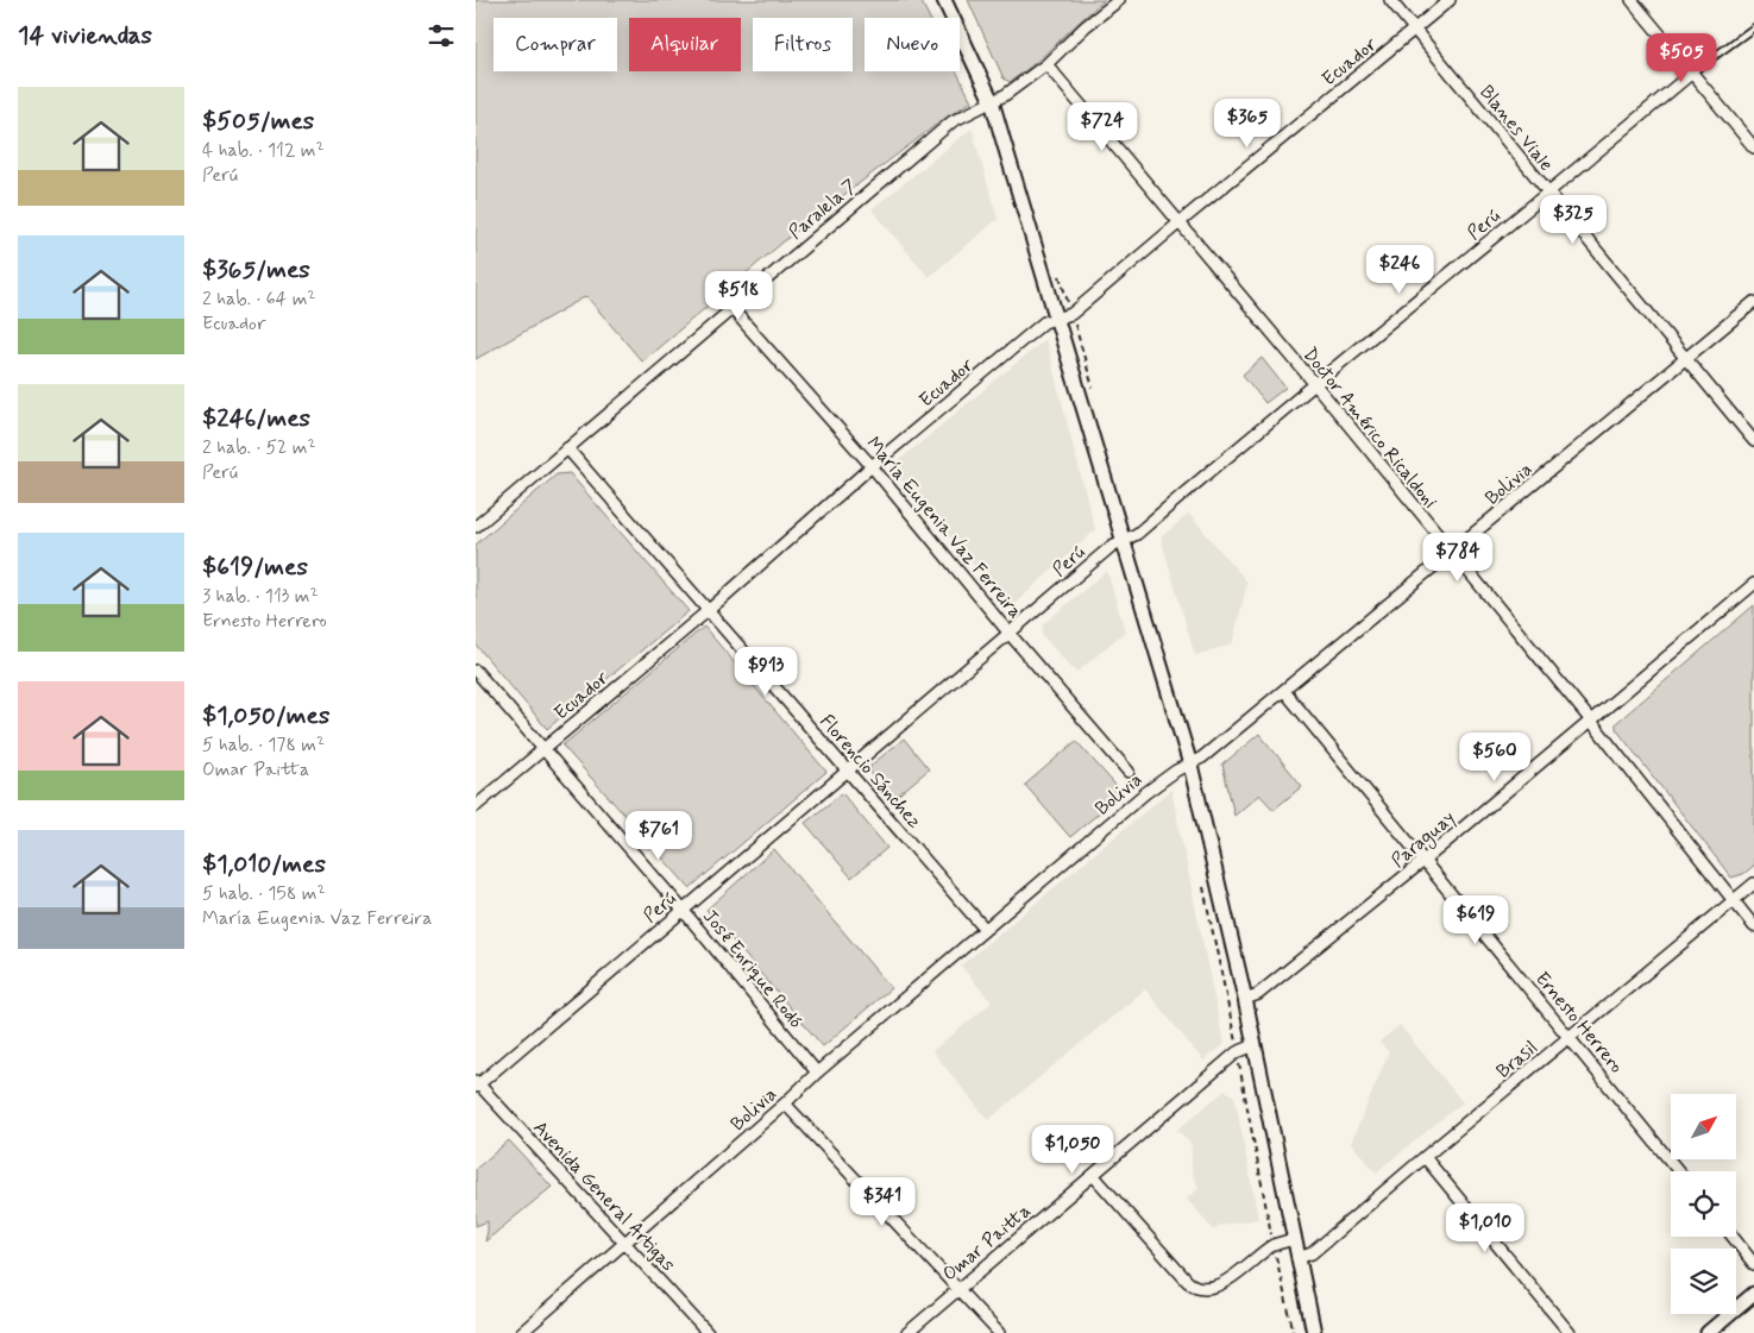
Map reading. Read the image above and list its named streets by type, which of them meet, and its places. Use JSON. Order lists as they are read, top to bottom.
{
  "streets": {
    "street": [
      "Ecuador",
      "Blanes Viale",
      "Paralela 7",
      "Perú",
      "Doctor Américo Ricaldoni",
      "Bolivia",
      "María Eugenia Vaz Ferreira",
      "Florencio Sánchez",
      "Paraguay",
      "José Enrique Rodó",
      "Ernesto Herrero",
      "Brasil",
      "Avenida General Artigas",
      "Omar Paitta"
    ]
  },
  "crossings": [
    ["Ecuador", "Blanes Viale"],
    ["Ecuador", "Doctor Américo Ricaldoni"],
    ["Ecuador", "María Eugenia Vaz Ferreira"],
    ["Ecuador", "Florencio Sánchez"],
    ["Ecuador", "José Enrique Rodó"],
    ["Blanes Viale", "Perú"],
    ["Blanes Viale", "Bolivia"],
    ["Paralela 7", "Doctor Américo Ricaldoni"],
    ["Paralela 7", "María Eugenia Vaz Ferreira"],
    ["Paralela 7", "Florencio Sánchez"],
    ["Perú", "Doctor Américo Ricaldoni"],
    ["Perú", "María Eugenia Vaz Ferreira"],
    ["Perú", "Florencio Sánchez"],
    ["Perú", "José Enrique Rodó"],
    ["Perú", "Avenida General Artigas"],
    ["Doctor Américo Ricaldoni", "Bolivia"],
    ["Doctor Américo Ricaldoni", "Paraguay"],
    ["Doctor Américo Ricaldoni", "Brasil"],
    ["Bolivia", "Florencio Sánchez"],
    ["Bolivia", "José Enrique Rodó"],
    ["Bolivia", "Ernesto Herrero"],
    ["Bolivia", "Avenida General Artigas"],
    ["Paraguay", "Ernesto Herrero"],
    ["Ernesto Herrero", "Brasil"]
  ],
  "north": "top right",
  "page": {
    "heading": "14 viviendas",
    "chip": [
      "Comprar",
      "Alquilar",
      "Filtros",
      "Nuevo"
    ],
    "price": [
      "$505",
      "$365",
      "$724",
      "$325",
      "$246",
      "$518",
      "$784",
      "$913",
      "$560",
      "$761",
      "$619",
      "$1,050",
      "$341",
      "$1,010"
    ],
    "list": [
      {
        "name": "$505/mes",
        "note": "4 hab. · 112 m² · Perú"
      },
      {
        "name": "$365/mes",
        "note": "2 hab. · 64 m² · Ecuador"
      },
      {
        "name": "$246/mes",
        "note": "2 hab. · 52 m² · Perú"
      },
      {
        "name": "$619/mes",
        "note": "3 hab. · 113 m² · Ernesto Herrero"
      },
      {
        "name": "$1,050/mes",
        "note": "5 hab. · 178 m² · Omar Paitta"
      },
      {
        "name": "$1,010/mes",
        "note": "5 hab. · 158 m² · María Eugenia Vaz Ferreira"
      }
    ]
  }
}
